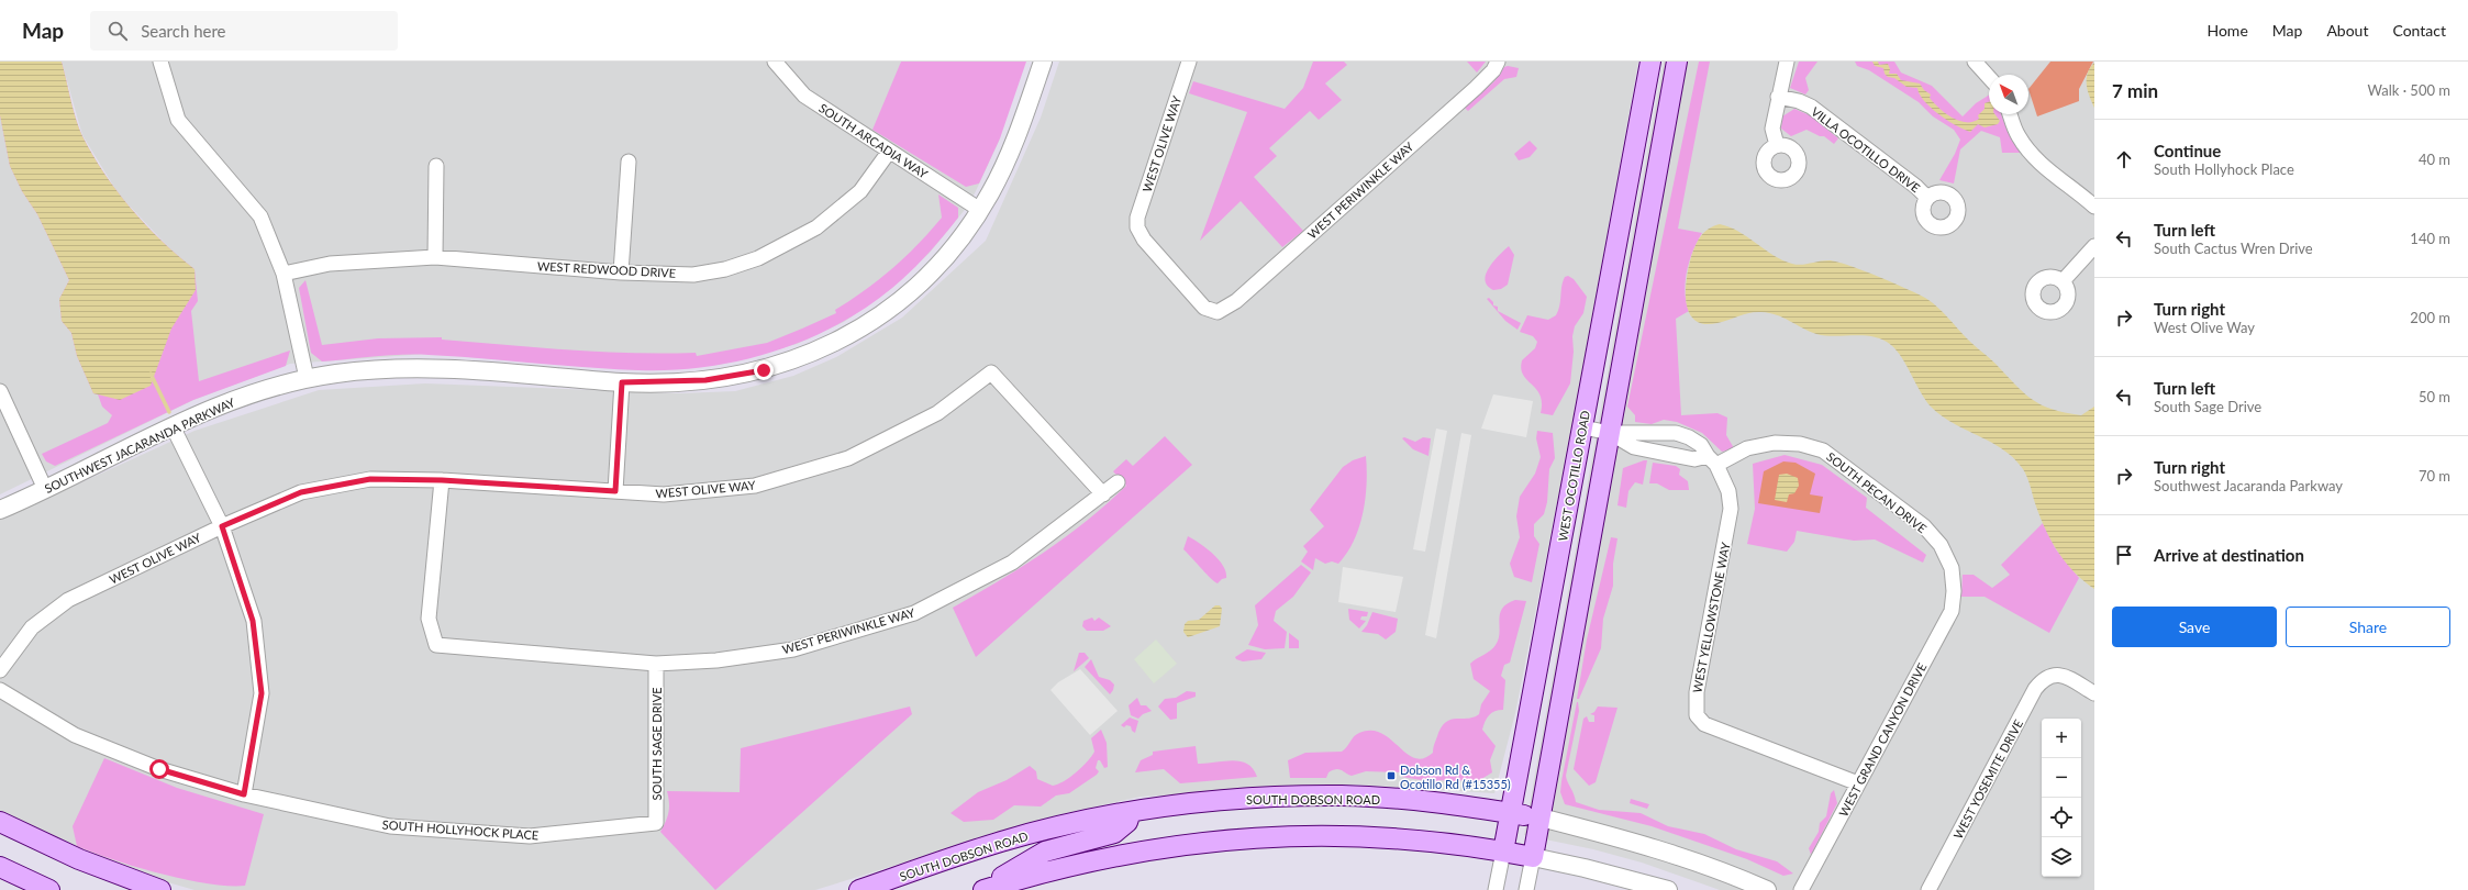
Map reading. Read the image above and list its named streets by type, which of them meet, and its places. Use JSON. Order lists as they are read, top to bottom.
{
  "streets": {
    "main road": ["WEST OCOTILLO ROAD", "SOUTH DOBSON ROAD"],
    "street": [
      "SOUTH ARCADIA WAY",
      "WEST OLIVE WAY",
      "VILLA OCOTILLO DRIVE",
      "WEST PERIWINKLE WAY",
      "WEST REDWOOD DRIVE",
      "SOUTHWEST JACARANDA PARKWAY",
      "SOUTH PECAN DRIVE",
      "WEST YELLOWSTONE WAY",
      "WEST GRAND CANYON DRIVE",
      "SOUTH SAGE DRIVE",
      "WEST YOSEMITE DRIVE",
      "SOUTH HOLLYHOCK PLACE"
    ]
  },
  "crossings": [
    ["SOUTH ARCADIA WAY", "WEST REDWOOD DRIVE"],
    ["SOUTH ARCADIA WAY", "SOUTHWEST JACARANDA PARKWAY"],
    ["WEST OLIVE WAY", "WEST PERIWINKLE WAY"],
    ["WEST PERIWINKLE WAY", "SOUTH SAGE DRIVE"],
    ["WEST OCOTILLO ROAD", "SOUTH DOBSON ROAD"],
    ["SOUTH PECAN DRIVE", "WEST YELLOWSTONE WAY"],
    ["SOUTH PECAN DRIVE", "WEST GRAND CANYON DRIVE"],
    ["WEST YELLOWSTONE WAY", "WEST GRAND CANYON DRIVE"],
    ["SOUTH SAGE DRIVE", "SOUTH HOLLYHOCK PLACE"]
  ],
  "places": {
    "transit": ["Dobson Rd & Ocotillo Rd (#15355)"]
  },
  "north": "top left",
  "page": {
    "header": "Map",
    "search": "Search here",
    "nav": [
      "Home",
      "Map",
      "About",
      "Contact"
    ],
    "heading": ["7 min", "Walk · 500 m"],
    "list": [
      ["Continue", "South Hollyhock Place", "40 m"],
      ["Turn left", "South Cactus Wren Drive", "140 m"],
      ["Turn right", "West Olive Way", "200 m"],
      ["Turn left", "South Sage Drive", "50 m"],
      ["Turn right", "Southwest Jacaranda Parkway", "70 m"],
      "Arrive at destination"
    ],
    "buttons": ["Save", "Share"],
    "map_buttons": ["+", "−"]
  }
}
